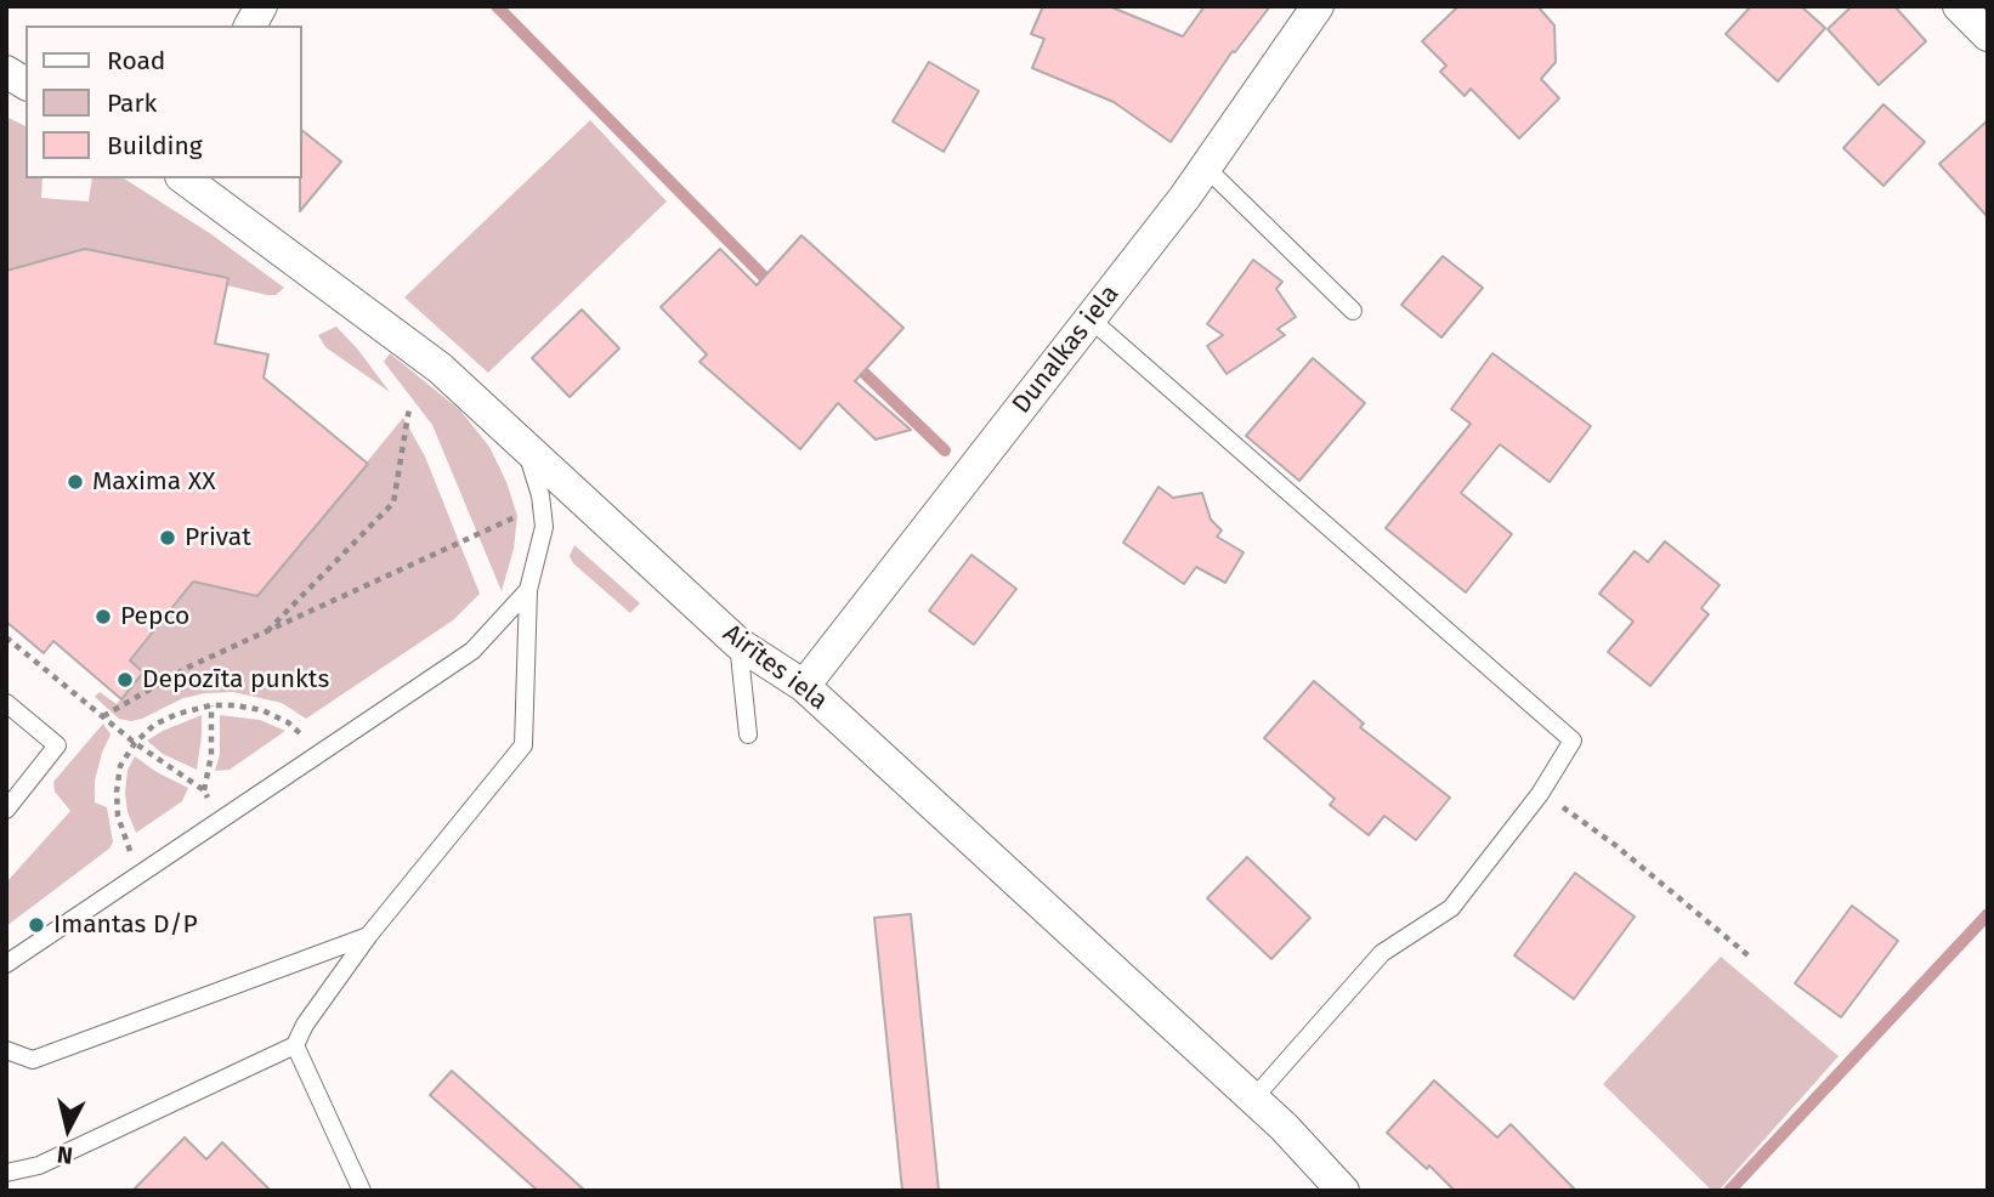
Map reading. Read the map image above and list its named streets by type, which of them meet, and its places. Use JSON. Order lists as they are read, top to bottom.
{
  "streets": {
    "street": ["Dunalkas iela", "Airītes iela"]
  },
  "crossings": [
    ["Dunalkas iela", "Airītes iela"]
  ],
  "places": [
    "Maxima XX",
    "Privat",
    "Pepco",
    "Depozīta punkts",
    "Imantas D/P"
  ],
  "legend": ["Road", "Park", "Building"],
  "north": "bottom"
}
